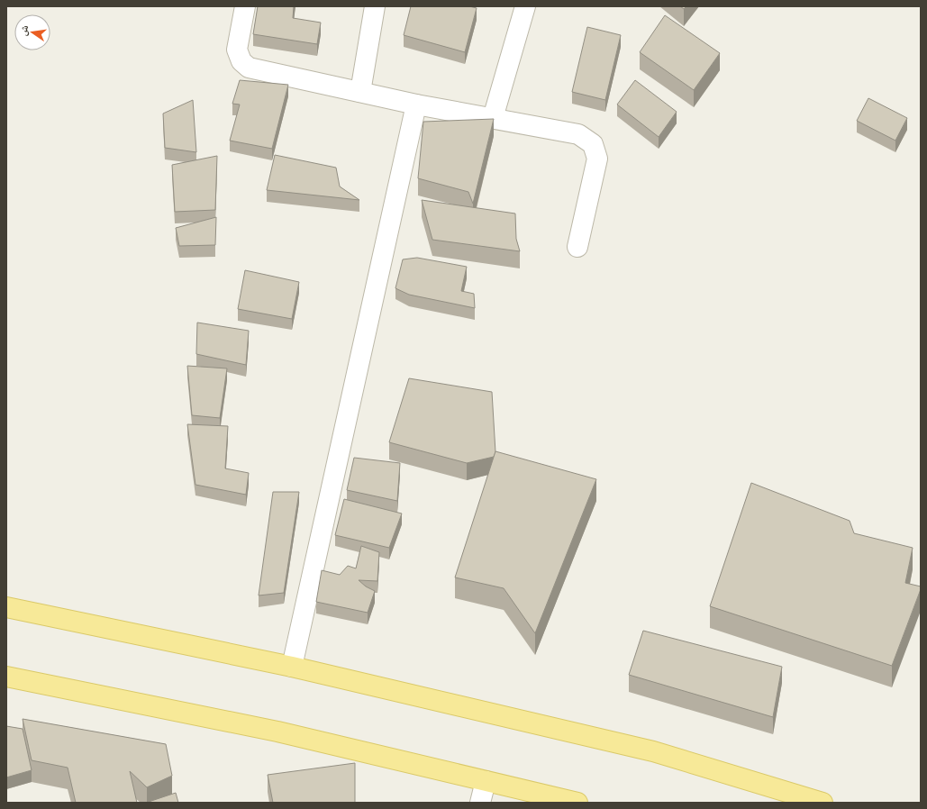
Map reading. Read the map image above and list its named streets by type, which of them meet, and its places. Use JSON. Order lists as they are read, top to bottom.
{
  "north": "left"
}
